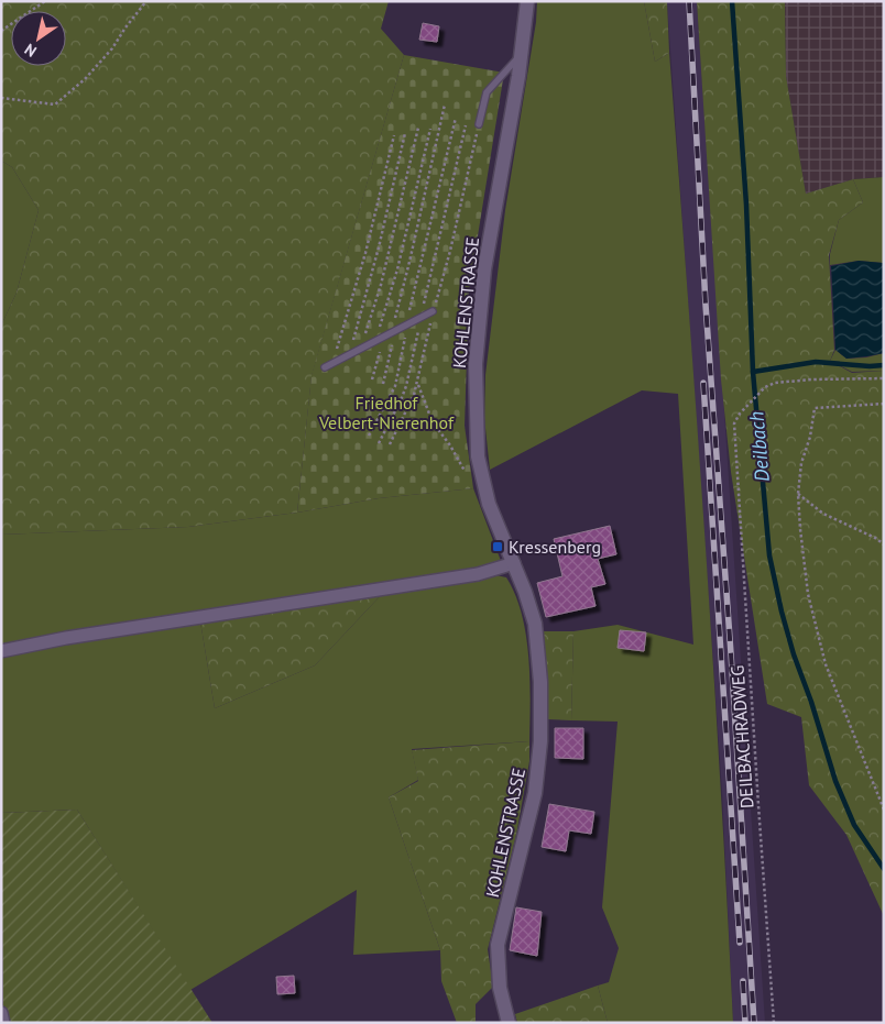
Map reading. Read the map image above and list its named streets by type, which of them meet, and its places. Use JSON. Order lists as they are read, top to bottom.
{
  "streets": {
    "main road": ["KOHLENSTRASSE"],
    "path": ["DEILBACHRADWEG"]
  },
  "water": ["Deilbach"],
  "parks": ["Friedhof Velbert-Nierenhof"],
  "places": {
    "transit": ["Kressenberg"]
  },
  "north": "bottom left"
}
